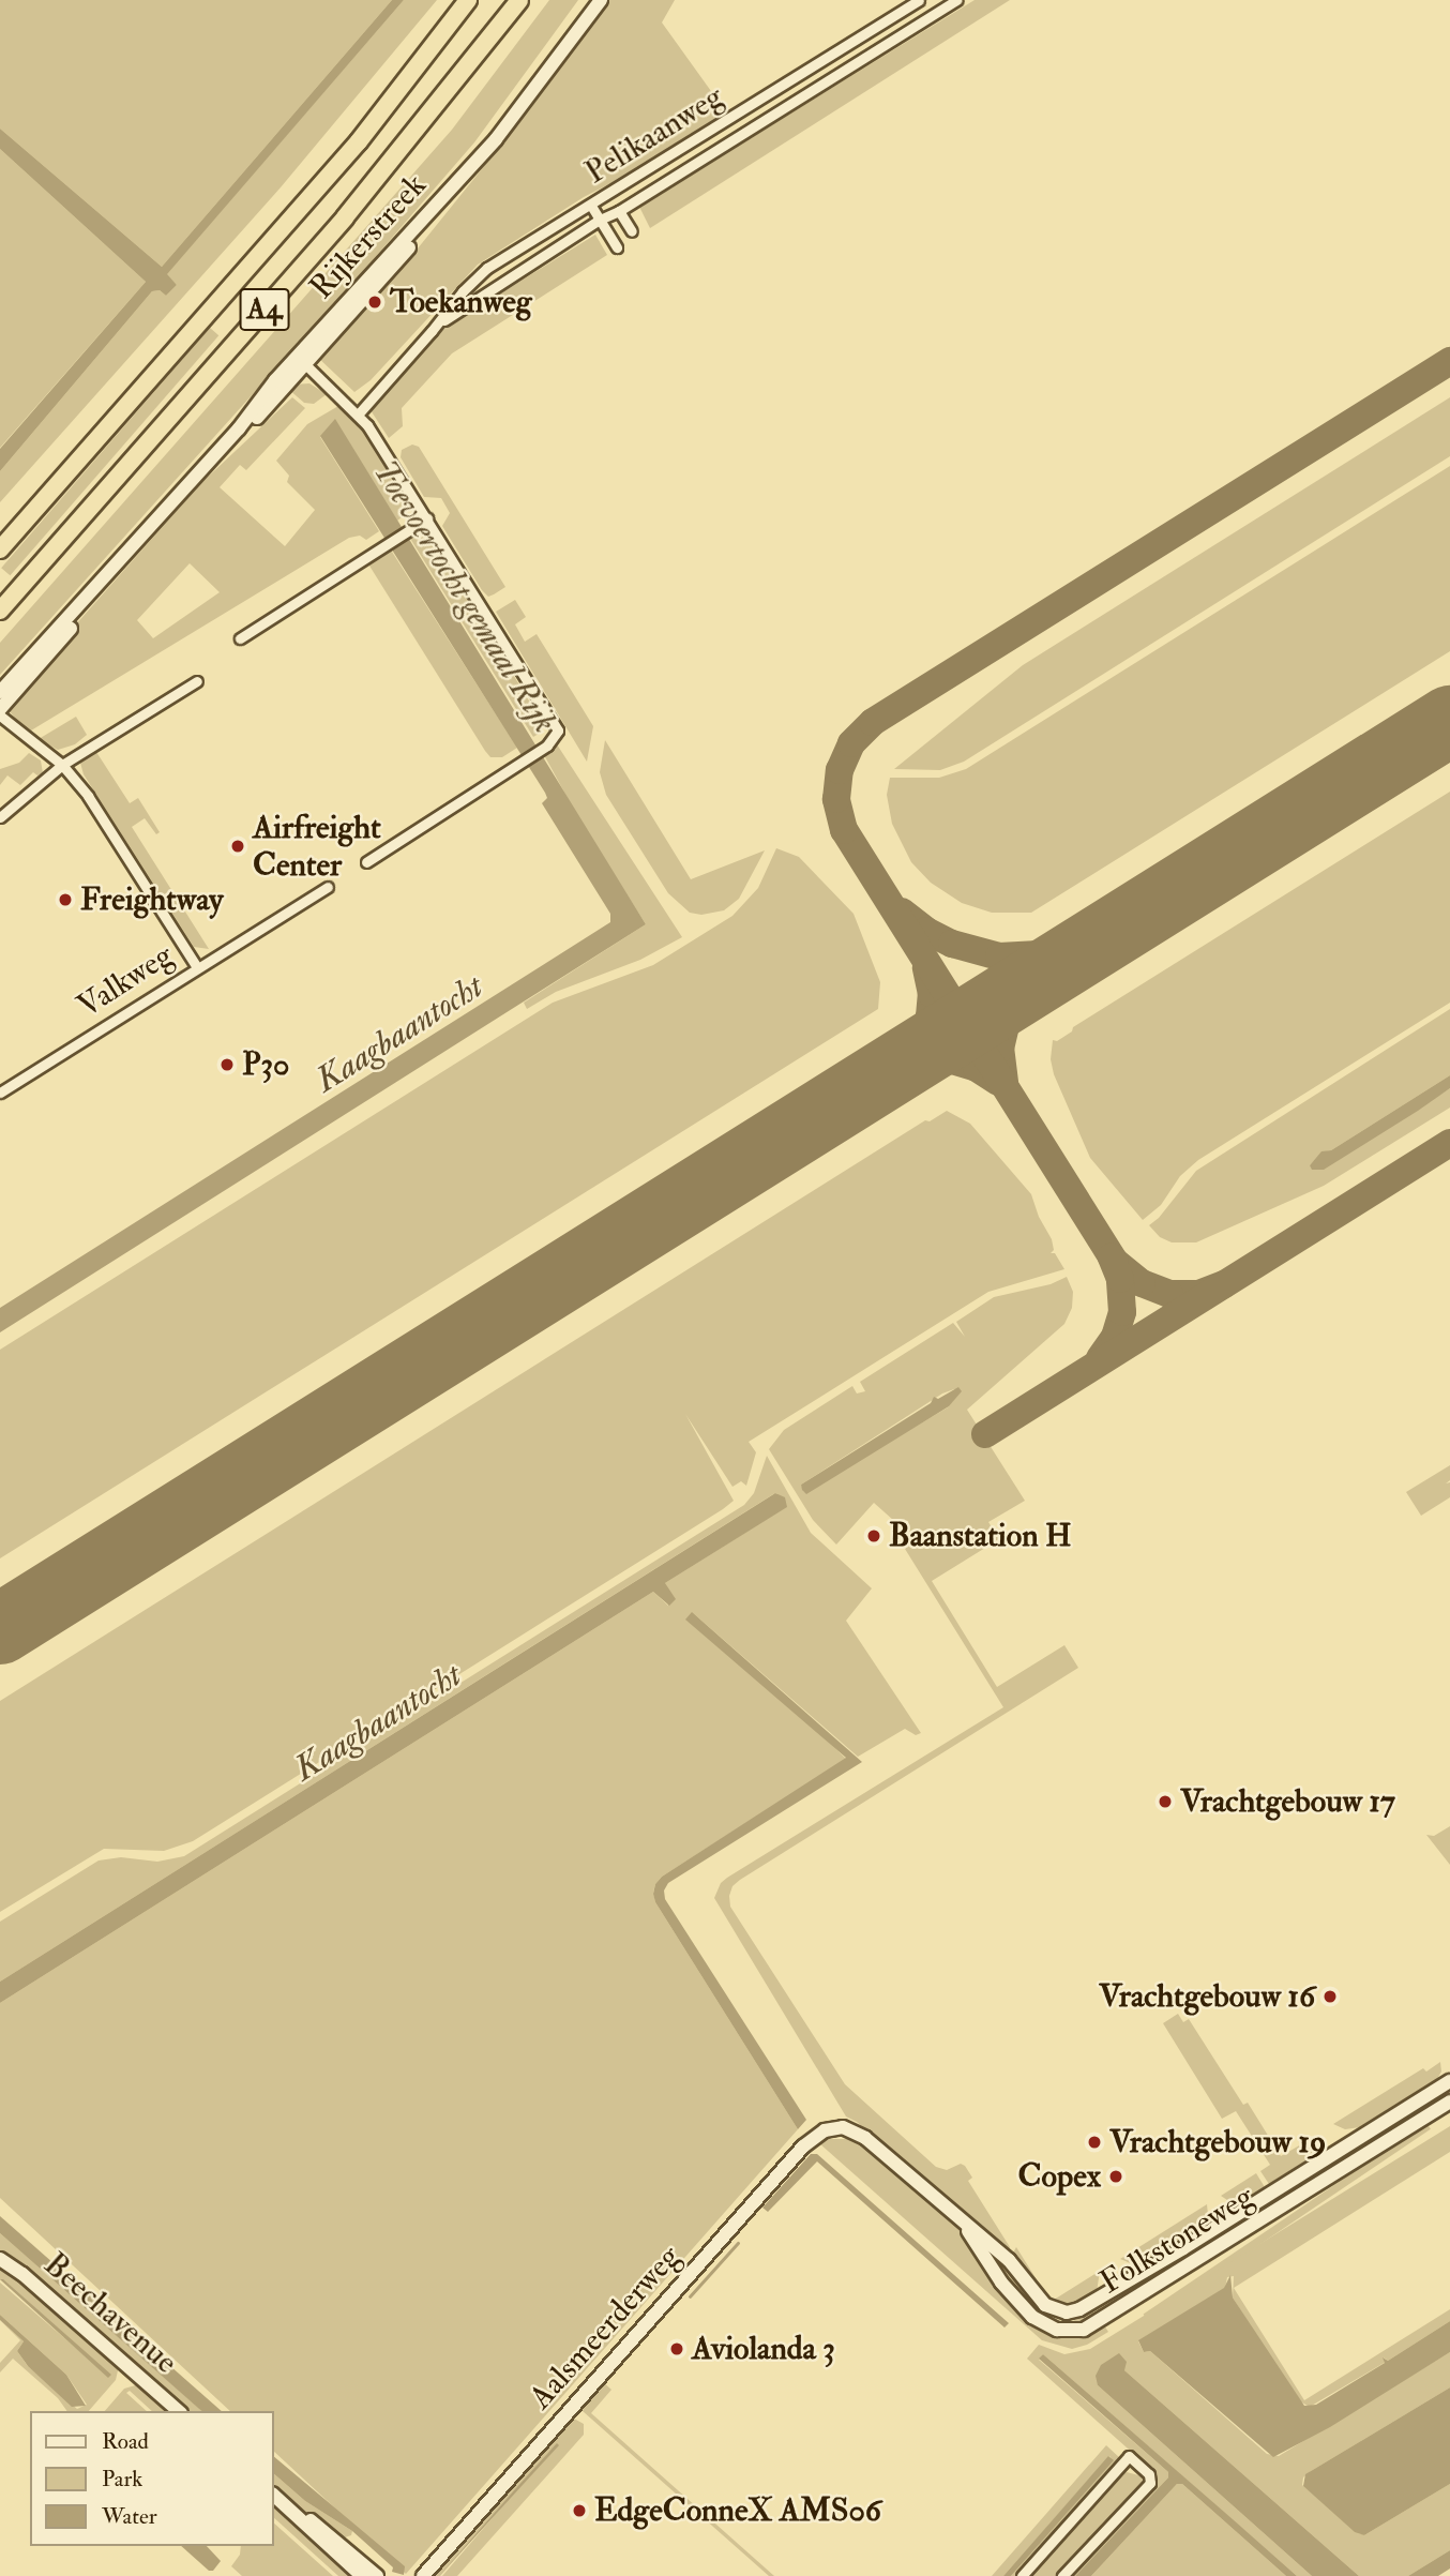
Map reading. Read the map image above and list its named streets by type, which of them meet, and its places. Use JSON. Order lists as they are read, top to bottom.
{
  "streets": {
    "highway": ["A4"],
    "street": [
      "Pelikaanweg",
      "Rijkerstreek",
      "Valkweg",
      "Folkstoneweg",
      "Beechavenue",
      "Aalsmeerderweg"
    ]
  },
  "crossings": [
    ["Folkstoneweg", "Aalsmeerderweg"]
  ],
  "water": ["Toevoertocht gemaal Rijk", "Kaagbaantocht"],
  "places": [
    "Toekanweg",
    "Airfreight Center",
    "Freightway",
    "P30",
    "Baanstation H",
    "Vrachtgebouw 17",
    "Vrachtgebouw 16",
    "Vrachtgebouw 19",
    "Copex",
    "Aviolanda 3",
    "EdgeConneX AMS06"
  ],
  "legend": ["Road", "Park", "Water"]
}
